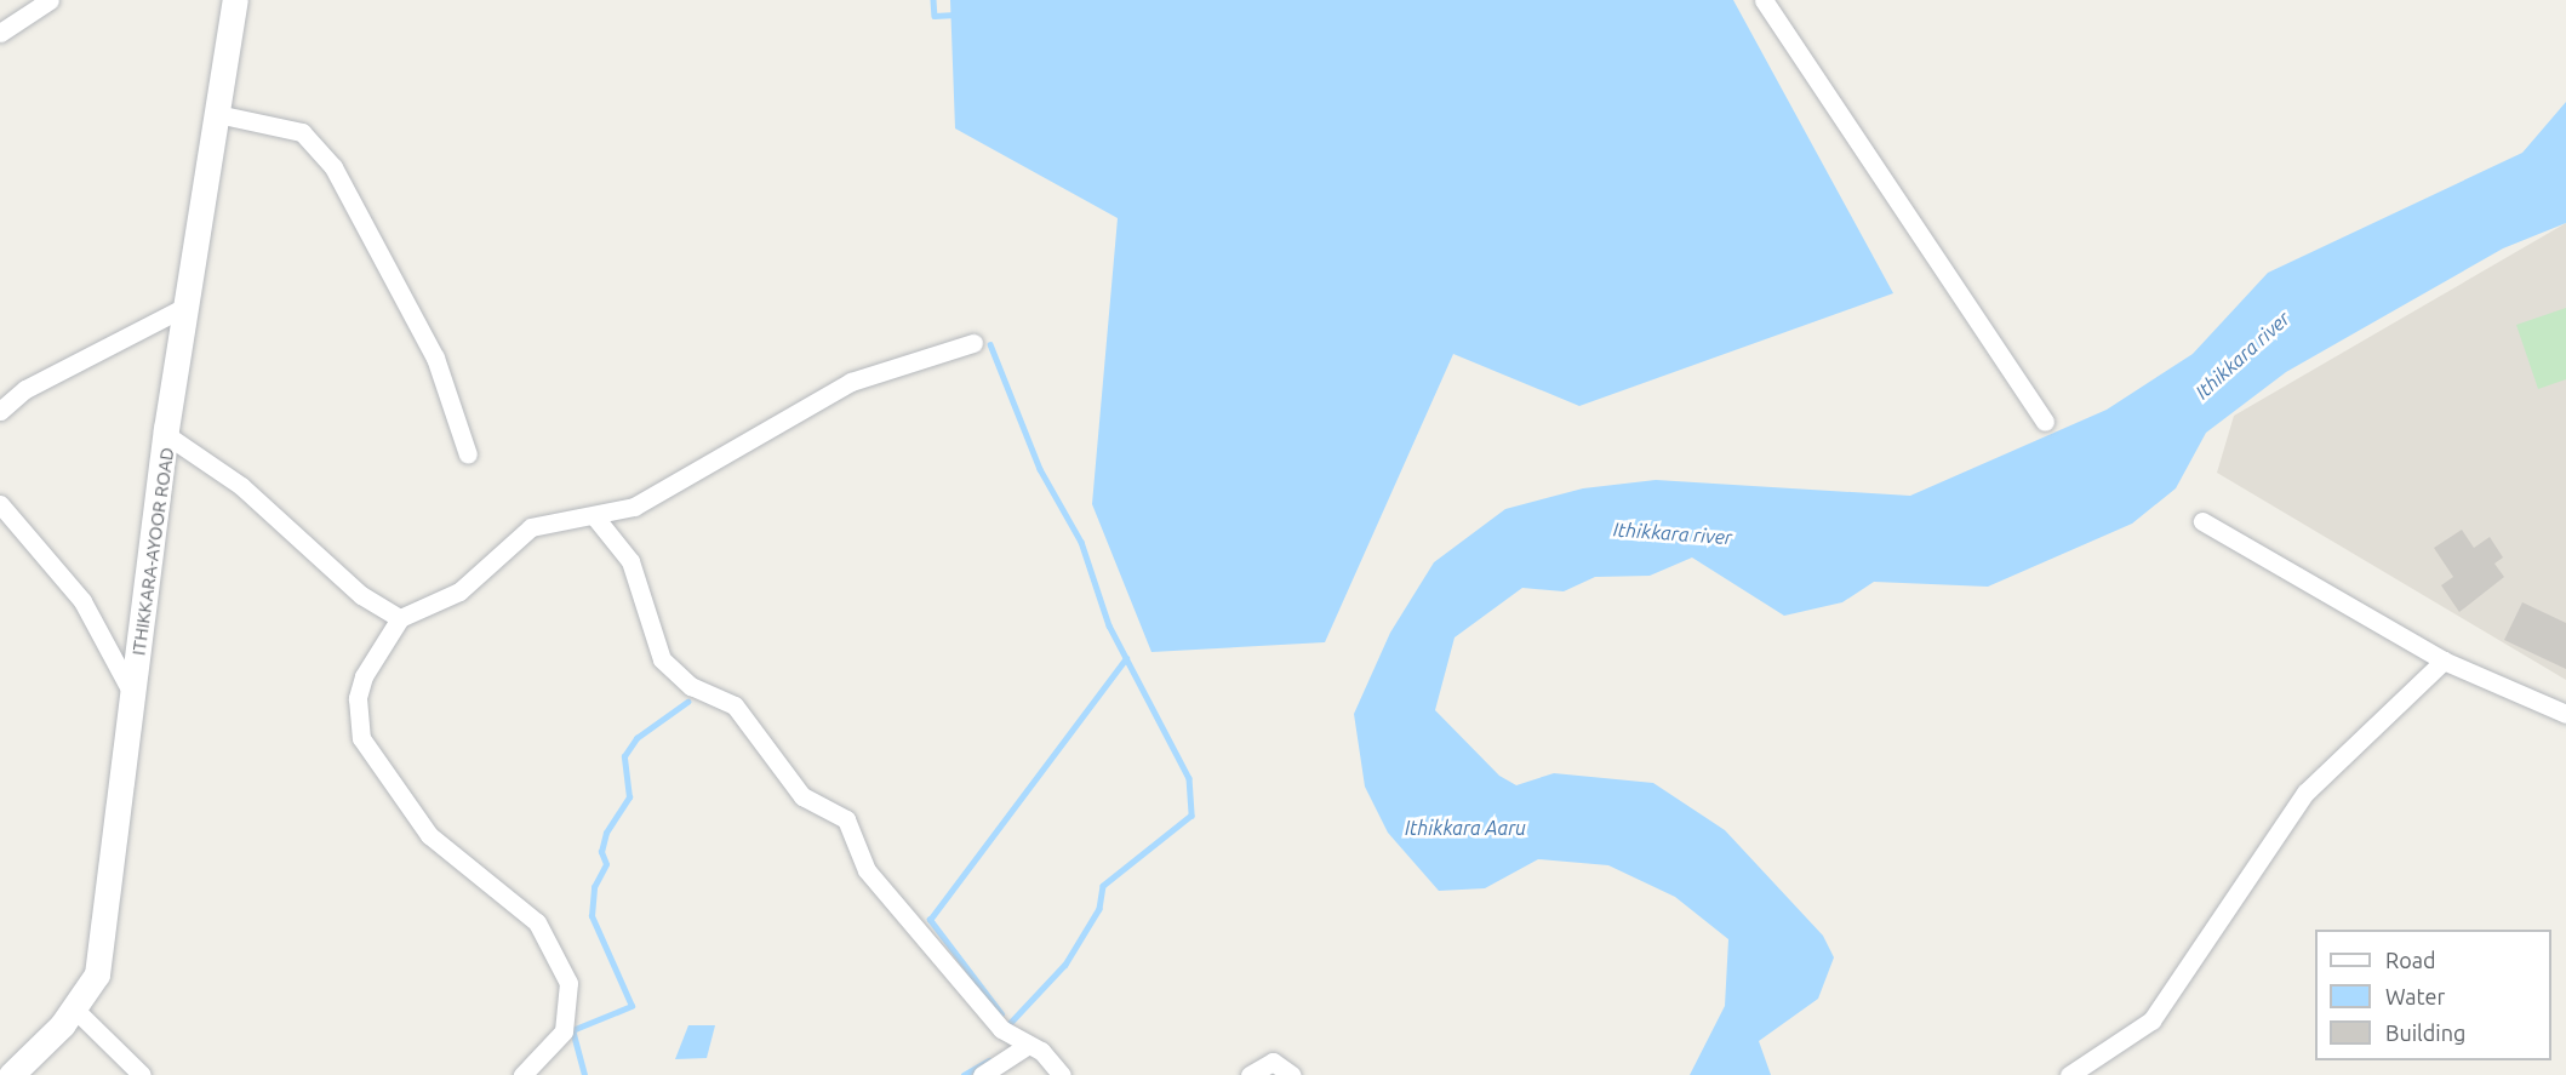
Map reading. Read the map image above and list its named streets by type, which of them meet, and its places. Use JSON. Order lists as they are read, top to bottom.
{
  "streets": {
    "main road": ["ITHIKKARA-AYOOR ROAD"]
  },
  "water": ["Ithikkara river", "Ithikkara Aaru"],
  "legend": ["Road", "Water", "Building"]
}
